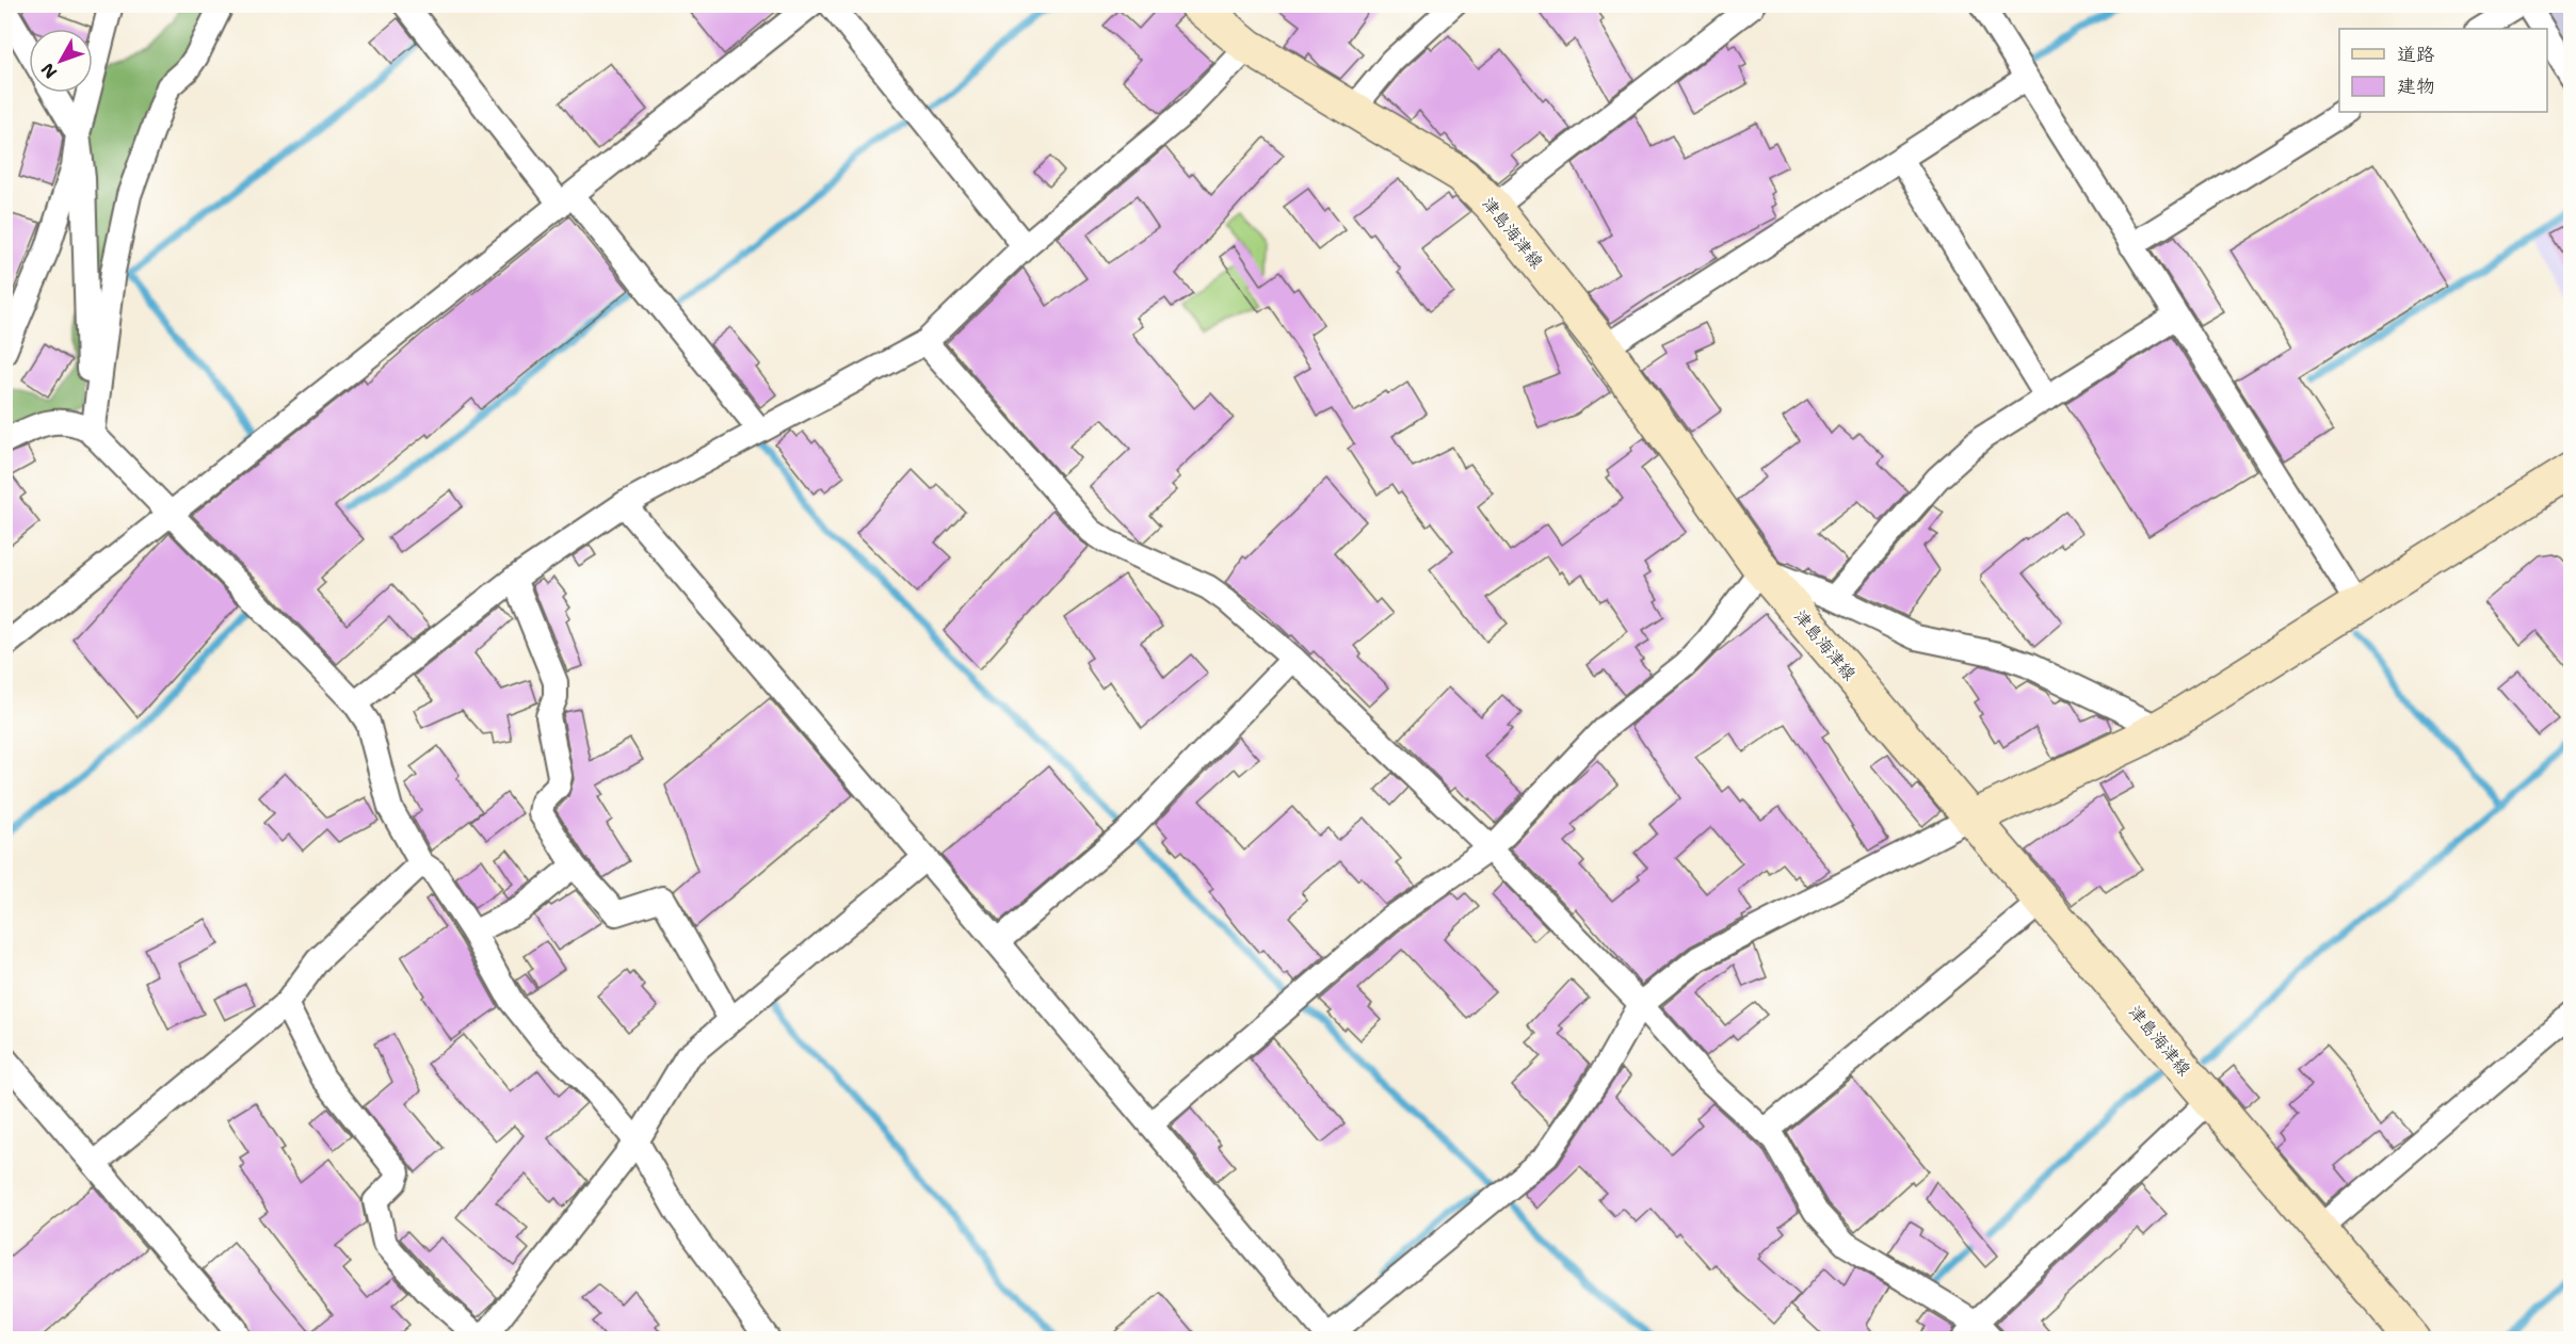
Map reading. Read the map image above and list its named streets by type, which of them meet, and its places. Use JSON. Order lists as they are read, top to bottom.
{
  "streets": {
    "main road": ["津島海津線"]
  },
  "legend": ["道路", "建物"],
  "north": "bottom left"
}
